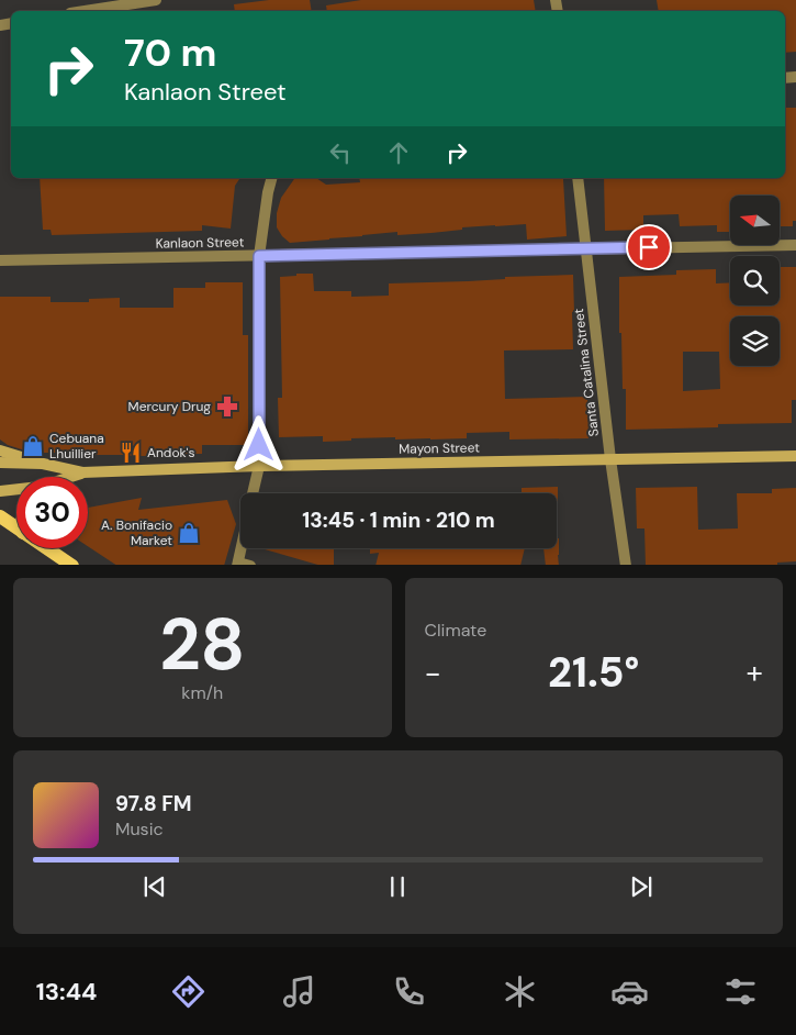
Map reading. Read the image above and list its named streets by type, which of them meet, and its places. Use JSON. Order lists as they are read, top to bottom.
{
  "streets": {
    "main road": ["Mayon Street"],
    "street": ["Kanlaon Street", "Santa Catalina Street"]
  },
  "crossings": [
    ["Kanlaon Street", "Santa Catalina Street"],
    ["Santa Catalina Street", "Mayon Street"]
  ],
  "places": {
    "pharmacy": ["Mercury Drug"],
    "shop": ["Cebuana Lhuillier", "A. Bonifacio Market"],
    "restaurant": ["Andok's"]
  },
  "north": "left",
  "page": {
    "turn": ["70 m", "Kanlaon Street"],
    "limit": "30",
    "trip": "13:45 · 1 min · 210 m",
    "tile": [
      ["28", "km/h"],
      "Climate"
    ],
    "heat": ["−", "21.5°", "+"],
    "song": ["97.8 FM", "Music"],
    "tabs": "13:44"
  }
}
